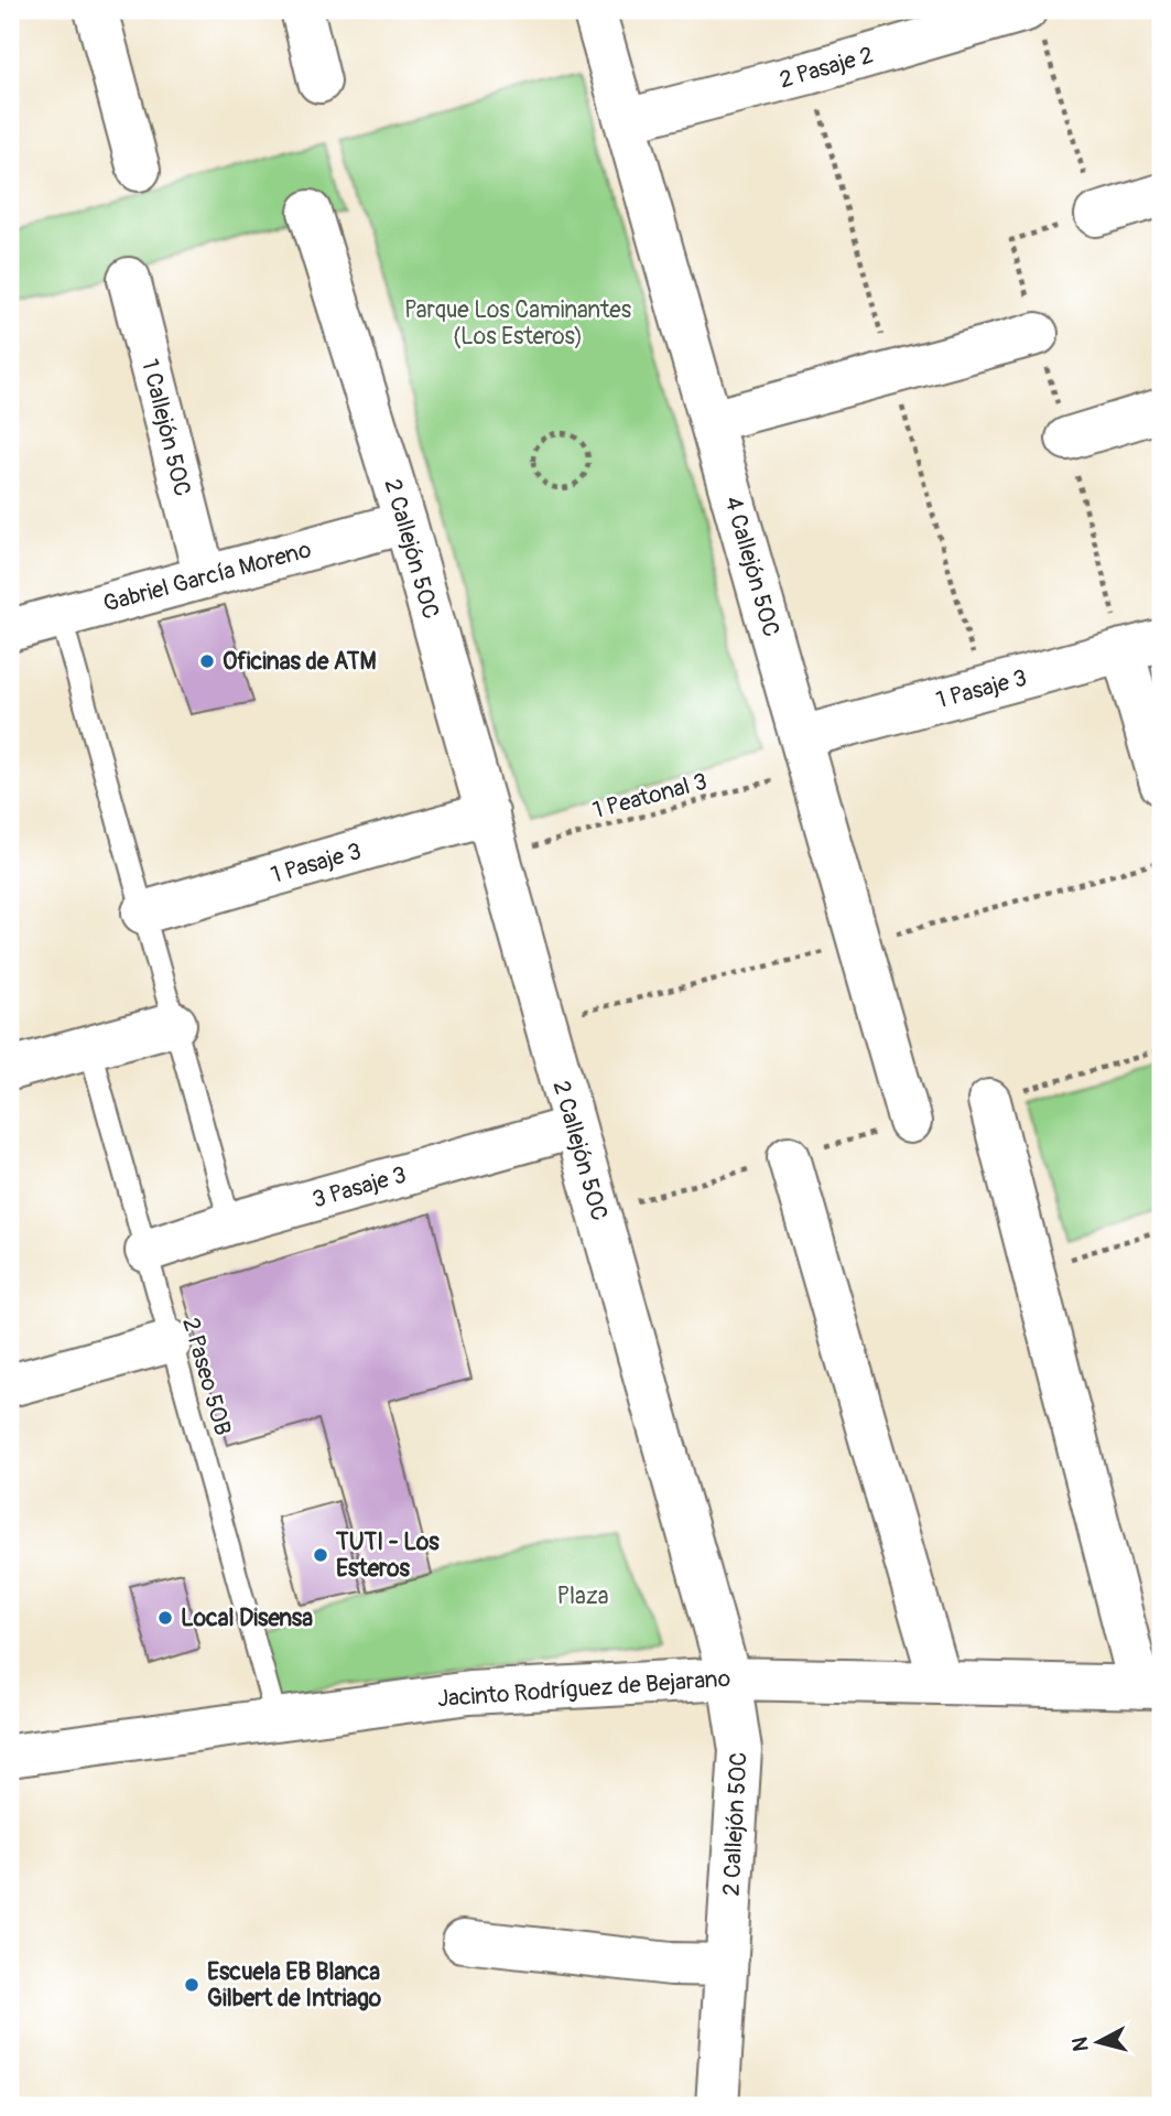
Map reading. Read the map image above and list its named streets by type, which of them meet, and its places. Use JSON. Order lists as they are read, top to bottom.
{
  "streets": {
    "street": [
      "2 Pasaje 2",
      "1 Callejón 50C",
      "2 Callejón 50C",
      "4 Callejón 50C",
      "Gabriel García Moreno",
      "1 Pasaje 3",
      "3 Pasaje 3",
      "Jacinto Rodríguez de Bejarano"
    ],
    "lane": ["2 Paseo 50B"],
    "path": ["1 Peatonal 3"]
  },
  "crossings": [
    ["2 Pasaje 2", "4 Callejón 50C"],
    ["1 Callejón 50C", "Gabriel García Moreno"],
    ["2 Callejón 50C", "Gabriel García Moreno"],
    ["2 Callejón 50C", "1 Pasaje 3"],
    ["2 Callejón 50C", "1 Peatonal 3"],
    ["2 Callejón 50C", "3 Pasaje 3"],
    ["2 Callejón 50C", "Jacinto Rodríguez de Bejarano"],
    ["4 Callejón 50C", "1 Pasaje 3"],
    ["4 Callejón 50C", "1 Peatonal 3"],
    ["1 Pasaje 3", "1 Peatonal 3"],
    ["3 Pasaje 3", "2 Paseo 50B"],
    ["2 Paseo 50B", "Jacinto Rodríguez de Bejarano"]
  ],
  "parks": ["Parque Los Caminantes (Los Esteros)", "Plaza"],
  "places": [
    "Oficinas de ATM",
    "TUTI - Los Esteros",
    "Local Disensa",
    "Escuela EB Blanca Gilbert de Intriago"
  ],
  "north": "left"
}
